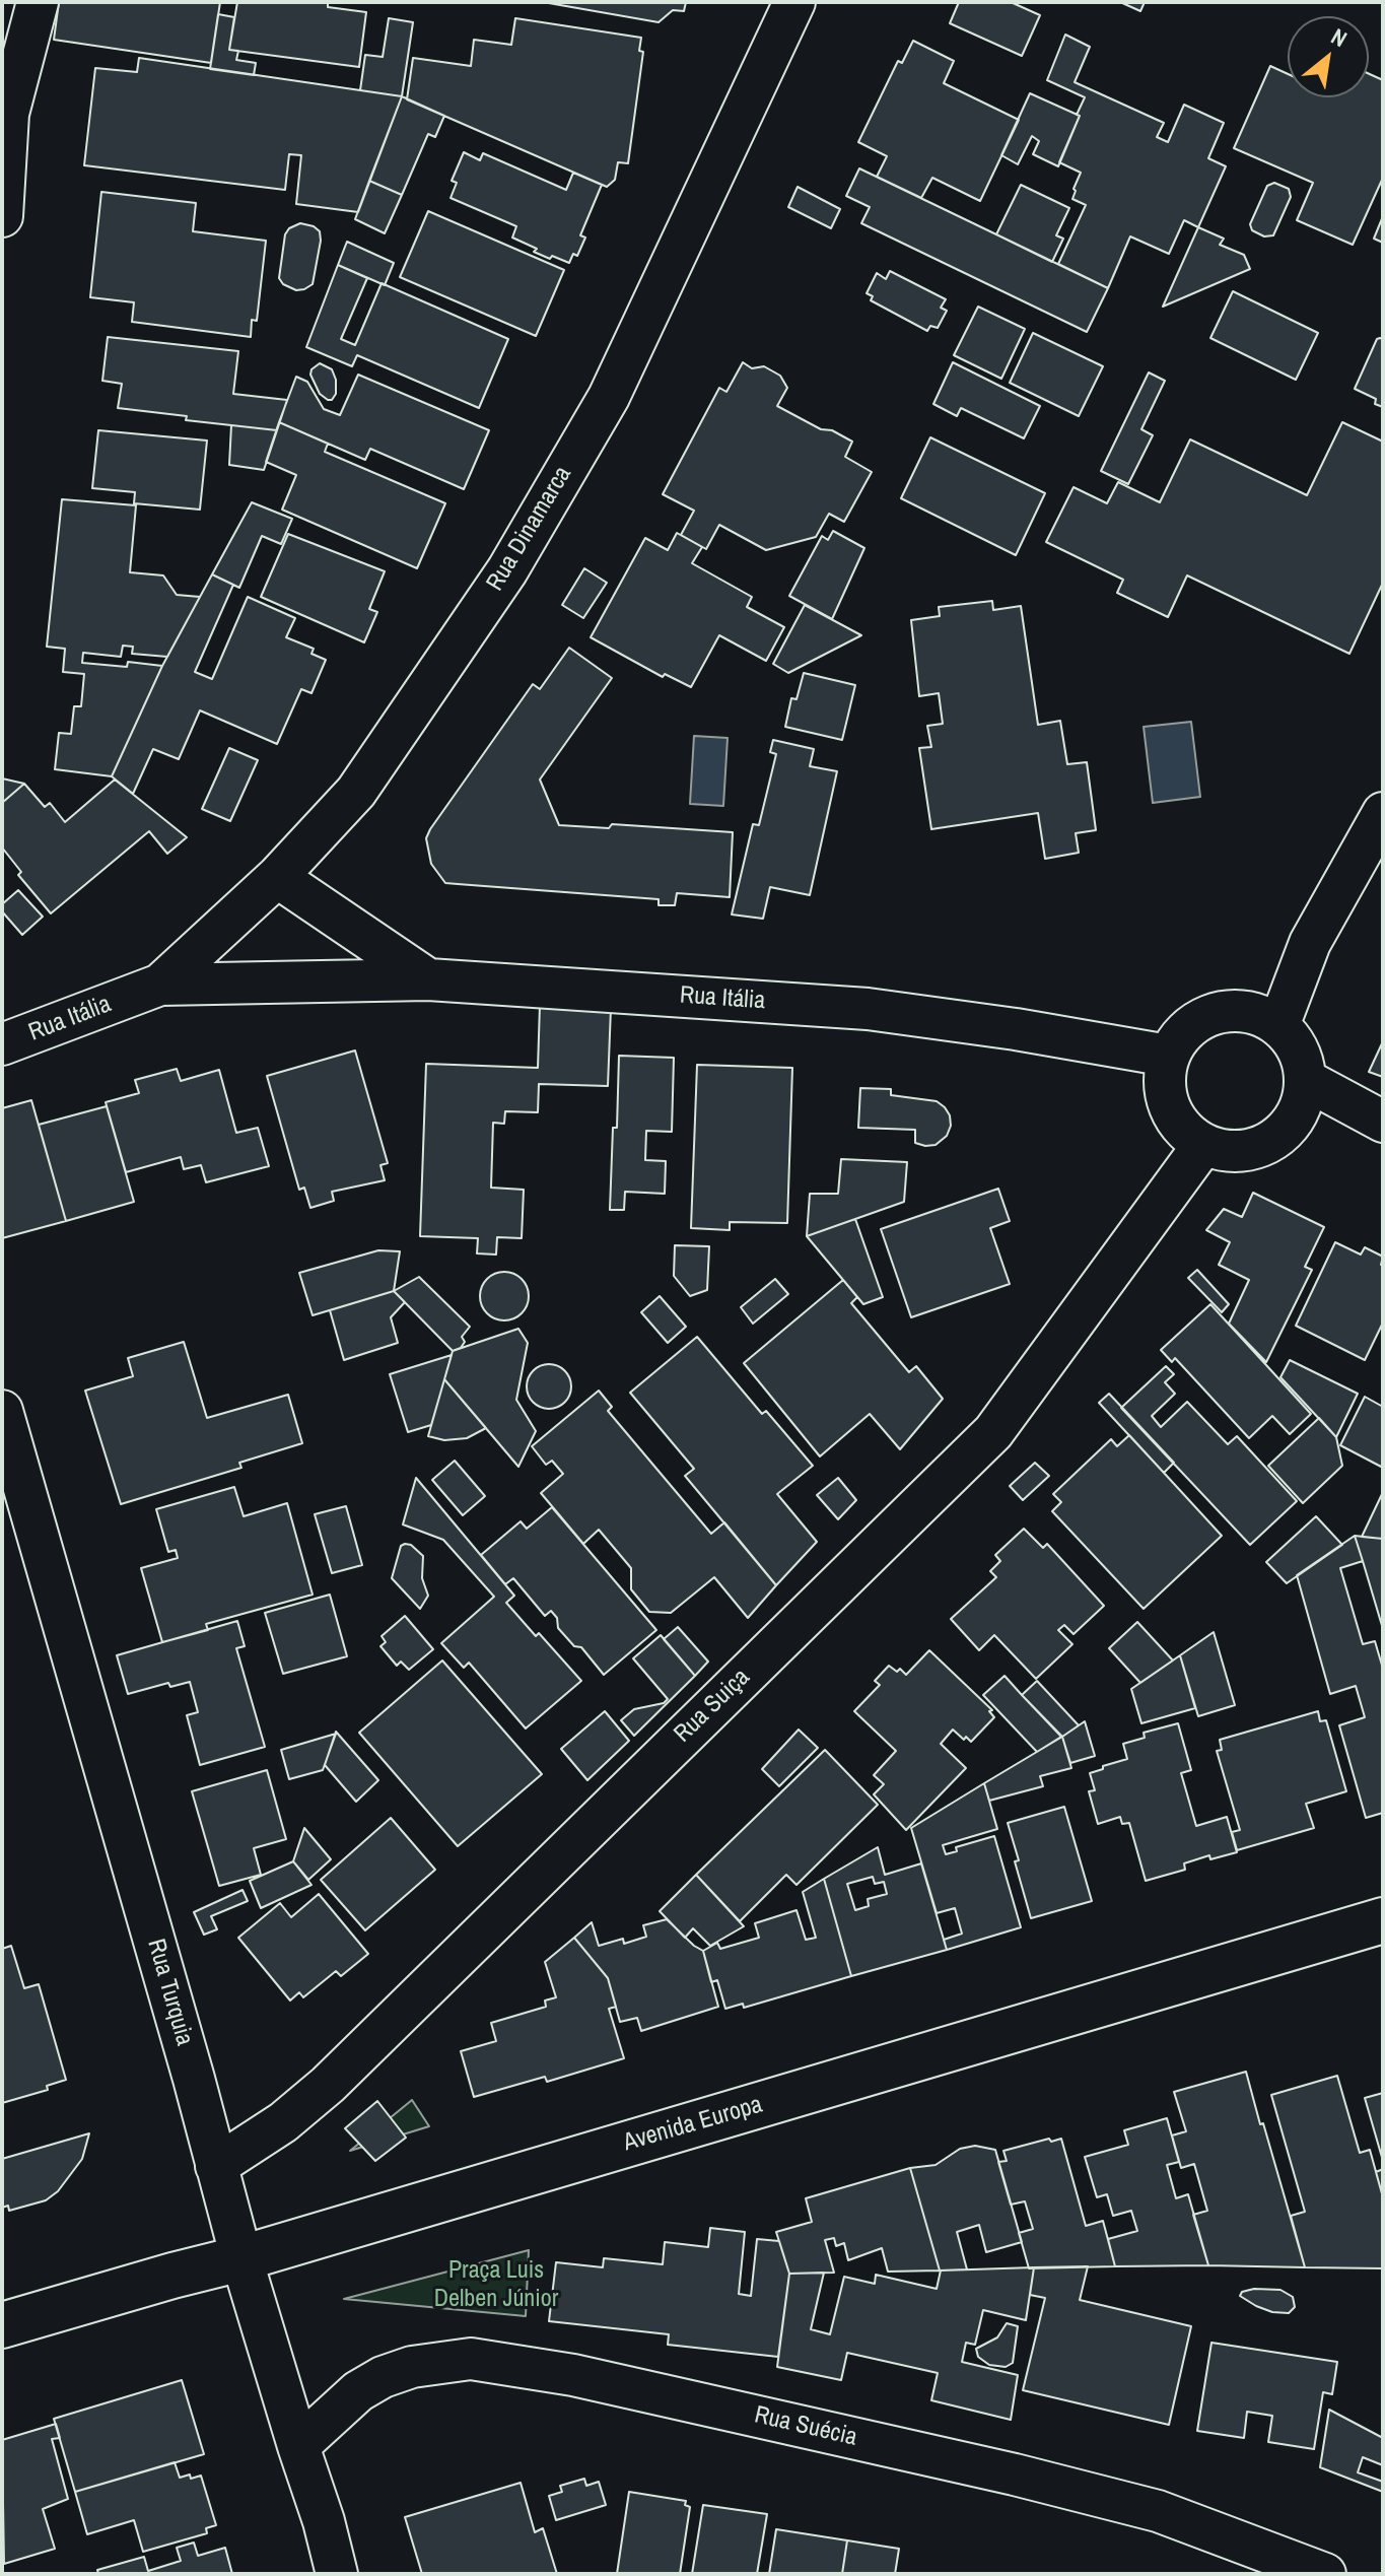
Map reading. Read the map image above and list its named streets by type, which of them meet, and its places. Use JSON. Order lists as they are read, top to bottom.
{
  "streets": {
    "main road": ["Avenida Europa"],
    "street": [
      "Rua Dinamarca",
      "Rua Itália",
      "Rua Suiça",
      "Rua Turquia",
      "Rua Suécia"
    ]
  },
  "crossings": [
    ["Rua Dinamarca", "Rua Itália"],
    ["Rua Itália", "Rua Suiça"],
    ["Rua Suiça", "Rua Turquia"],
    ["Rua Turquia", "Avenida Europa"],
    ["Rua Turquia", "Rua Suécia"]
  ],
  "parks": ["Praça Luis Delben Júnior"],
  "north": "top right"
}
